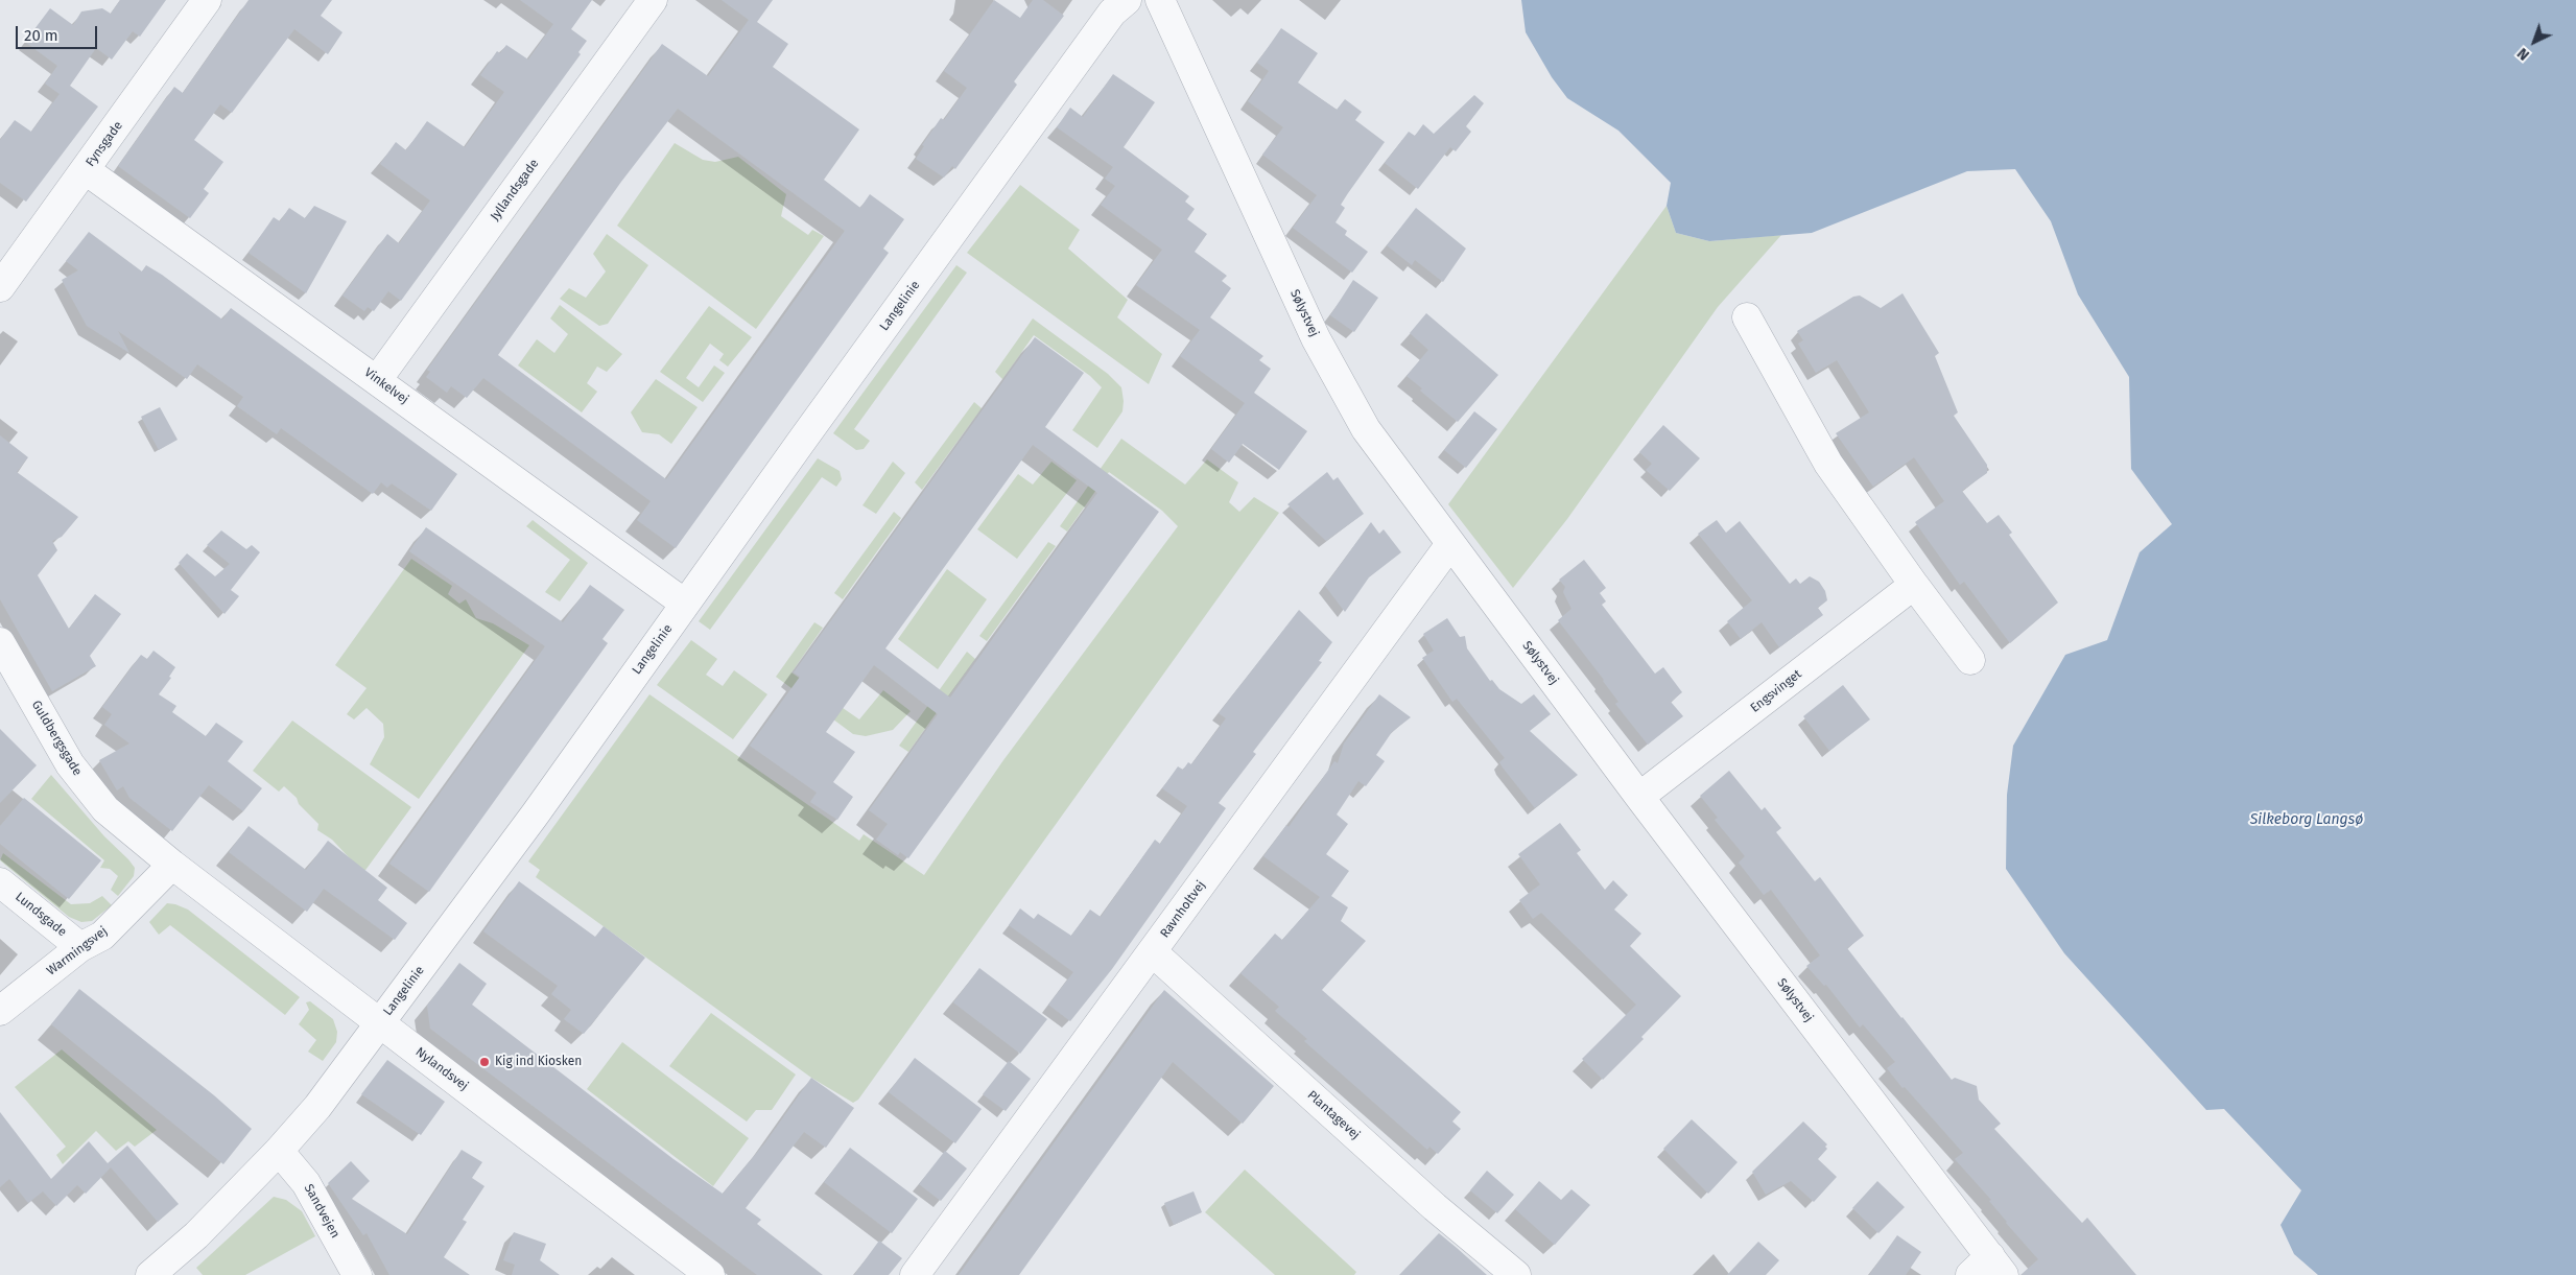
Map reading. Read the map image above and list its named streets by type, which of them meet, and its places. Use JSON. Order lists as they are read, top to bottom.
{
  "streets": {
    "street": [
      "Fynsgade",
      "Jyllandsgade",
      "Langelinie",
      "Sølystvej",
      "Vinkelvej",
      "Engsvinget",
      "Guldbergsgade",
      "Ravnholtvej",
      "Lundsgade",
      "Warmingsvej",
      "Nylandsvej",
      "Plantagevej",
      "Sandvejen"
    ]
  },
  "crossings": [
    ["Fynsgade", "Vinkelvej"],
    ["Jyllandsgade", "Vinkelvej"],
    ["Langelinie", "Vinkelvej"],
    ["Langelinie", "Nylandsvej"],
    ["Langelinie", "Sandvejen"],
    ["Sølystvej", "Engsvinget"],
    ["Sølystvej", "Ravnholtvej"],
    ["Guldbergsgade", "Warmingsvej"],
    ["Guldbergsgade", "Nylandsvej"],
    ["Ravnholtvej", "Plantagevej"],
    ["Lundsgade", "Warmingsvej"],
    ["Warmingsvej", "Nylandsvej"]
  ],
  "water": ["Silkeborg Langsø"],
  "places": ["Kig ind Kiosken"],
  "scale_bar": "20 m",
  "north": "bottom left"
}
